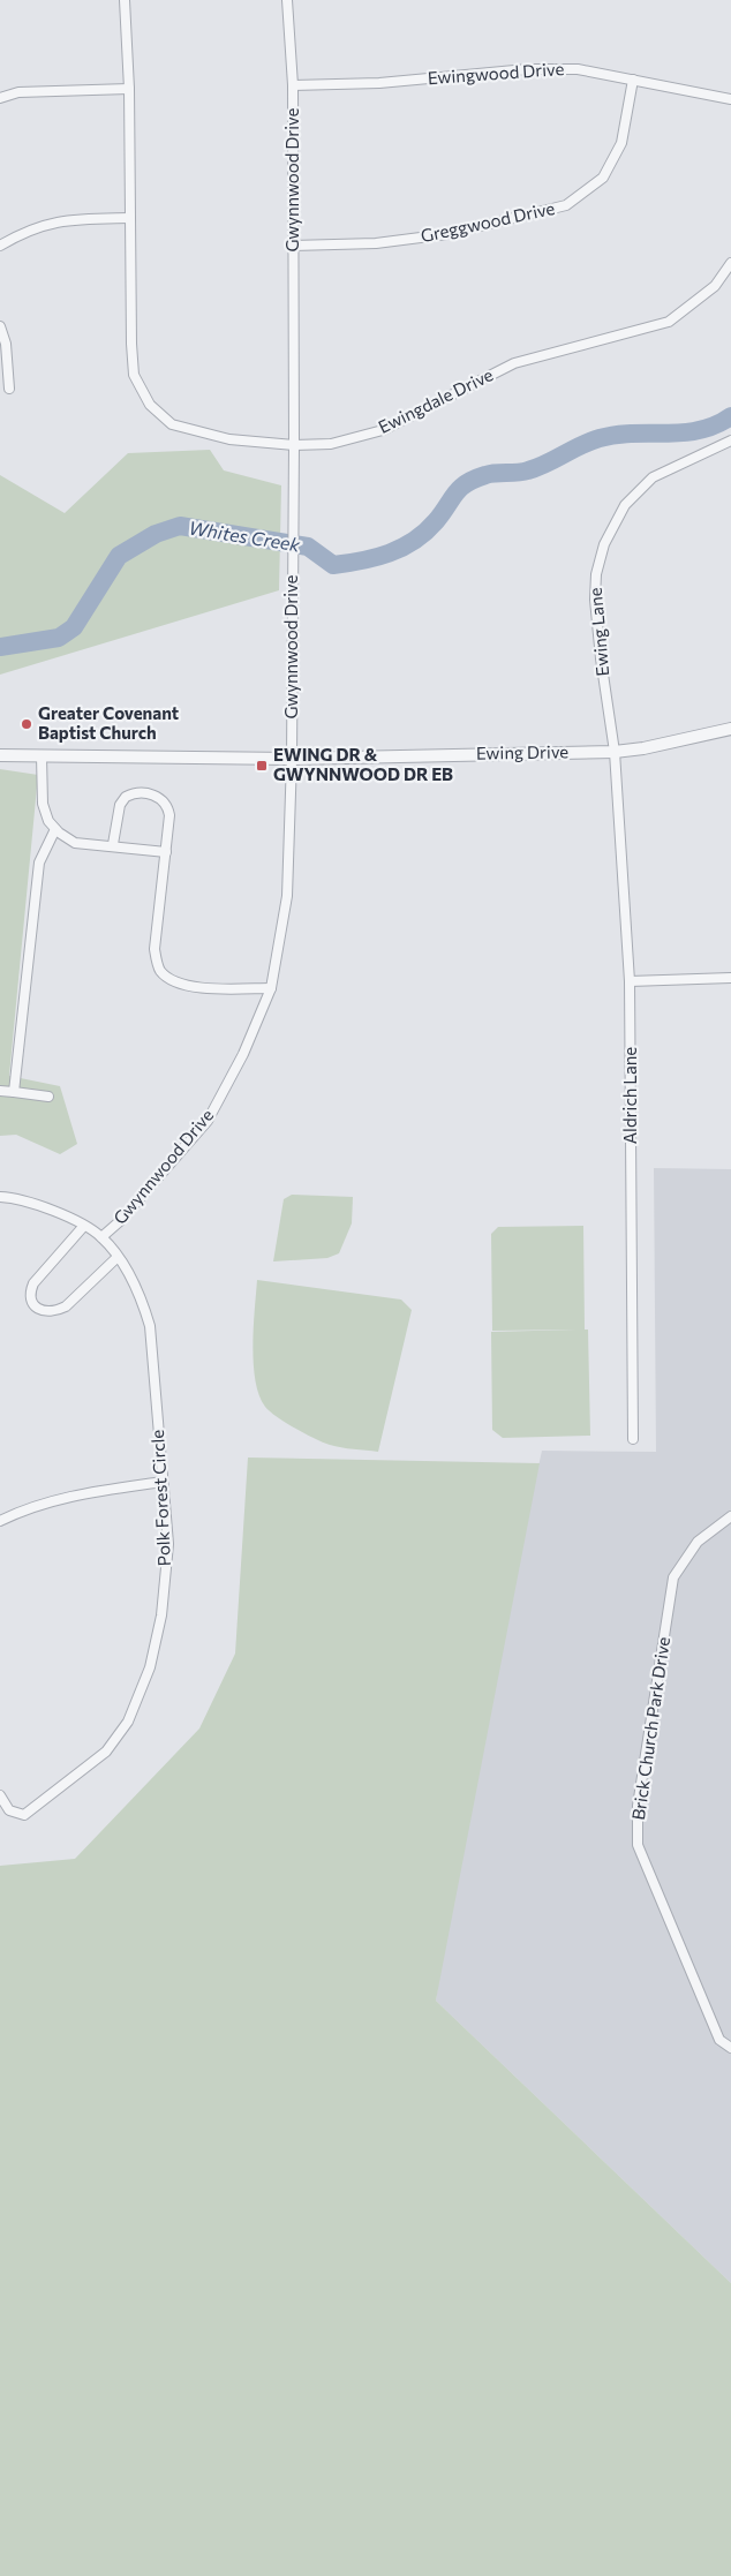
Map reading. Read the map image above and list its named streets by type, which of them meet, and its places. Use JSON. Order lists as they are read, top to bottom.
{
  "streets": {
    "street": [
      "Ewingwood Drive",
      "Gwynnwood Drive",
      "Greggwood Drive",
      "Ewingdale Drive",
      "Ewing Lane",
      "Ewing Drive",
      "Aldrich Lane",
      "Polk Forest Circle",
      "Brick Church Park Drive"
    ]
  },
  "crossings": [
    ["Ewingwood Drive", "Gwynnwood Drive"],
    ["Ewingwood Drive", "Greggwood Drive"],
    ["Gwynnwood Drive", "Greggwood Drive"],
    ["Gwynnwood Drive", "Ewingdale Drive"],
    ["Gwynnwood Drive", "Ewing Drive"],
    ["Gwynnwood Drive", "Polk Forest Circle"],
    ["Ewing Lane", "Ewing Drive"],
    ["Ewing Lane", "Aldrich Lane"],
    ["Ewing Drive", "Aldrich Lane"]
  ],
  "water": ["Whites Creek"],
  "places": {
    "other": ["Greater Covenant Baptist Church"],
    "transit": ["EWING DR & GWYNNWOOD DR EB"]
  }
}
